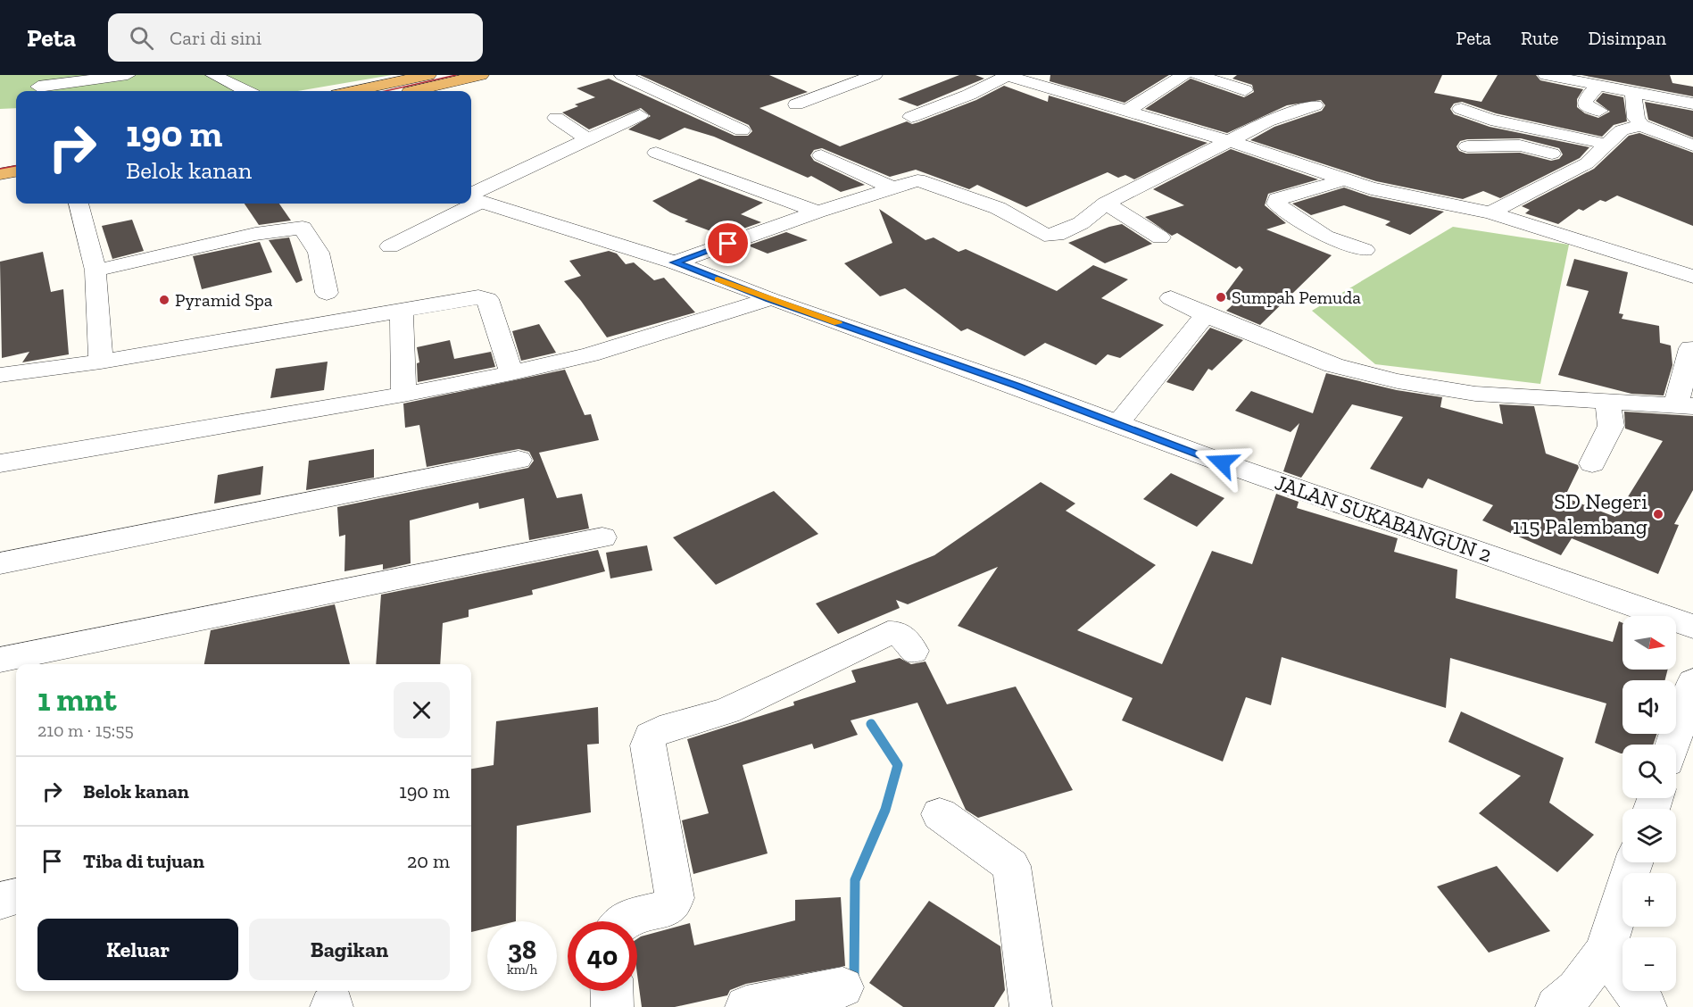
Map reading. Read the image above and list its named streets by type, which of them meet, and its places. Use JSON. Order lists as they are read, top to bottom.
{
  "streets": {
    "street": ["JALAN SUKABANGUN 2"]
  },
  "places": ["Sumpah Pemuda", "Pyramid Spa", "SD Negeri 115 Palembang"],
  "north": "right",
  "page": {
    "header": "Peta",
    "search": "Cari di sini",
    "nav": ["Peta", "Rute", "Disimpan"],
    "turn": ["190 m", "Belok kanan"],
    "map_buttons": ["+", "−"],
    "heading": ["1 mnt", "210 m · 15:55"],
    "list": [
      {
        "name": "Belok kanan",
        "value": "190 m"
      },
      {
        "name": "Tiba di tujuan",
        "value": "20 m"
      }
    ],
    "buttons": ["Keluar", "Bagikan"],
    "speed": "38 km/h",
    "limit": "40"
  }
}
